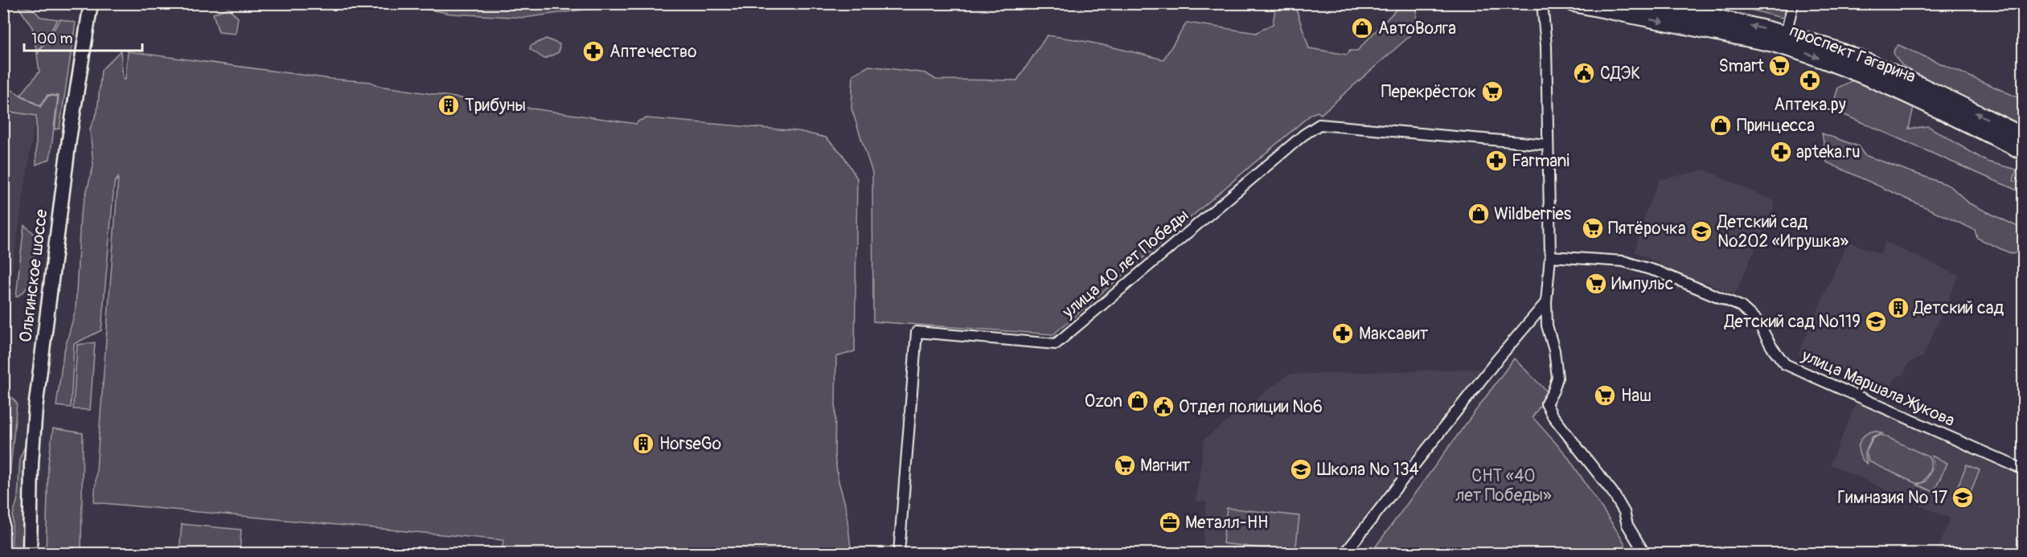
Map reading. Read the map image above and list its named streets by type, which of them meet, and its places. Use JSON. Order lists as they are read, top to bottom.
{
  "streets": {
    "main road": ["проспект Гагарина", "Ольгинское шоссе"],
    "street": ["улица 40 лет Победы", "улица Маршала Жукова"]
  },
  "parks": ["СНТ «40 лет Победы»"],
  "places": {
    "shop": [
      "АвтоВолга",
      "Принцесса",
      "Wildberries",
      "Ozon"
    ],
    "pharmacy": [
      "Аптечество",
      "Аптека.ру",
      "apteka.ru",
      "Farmani",
      "Максавит"
    ],
    "supermarket": [
      "Smart",
      "Перекрёсток",
      "Пятёрочка",
      "Импульс",
      "Наш",
      "Магнит"
    ],
    "public building": ["СДЭК", "Отдел полиции №6"],
    "building": ["Трибуны", "Детский сад", "HorseGo"],
    "school or university": [
      "Детский сад №202 «Игрушка»",
      "Детский сад №119",
      "Школа № 134",
      "Гимназия № 17"
    ],
    "office": ["Металл-НН"]
  },
  "scale_bar": "100 m"
}
